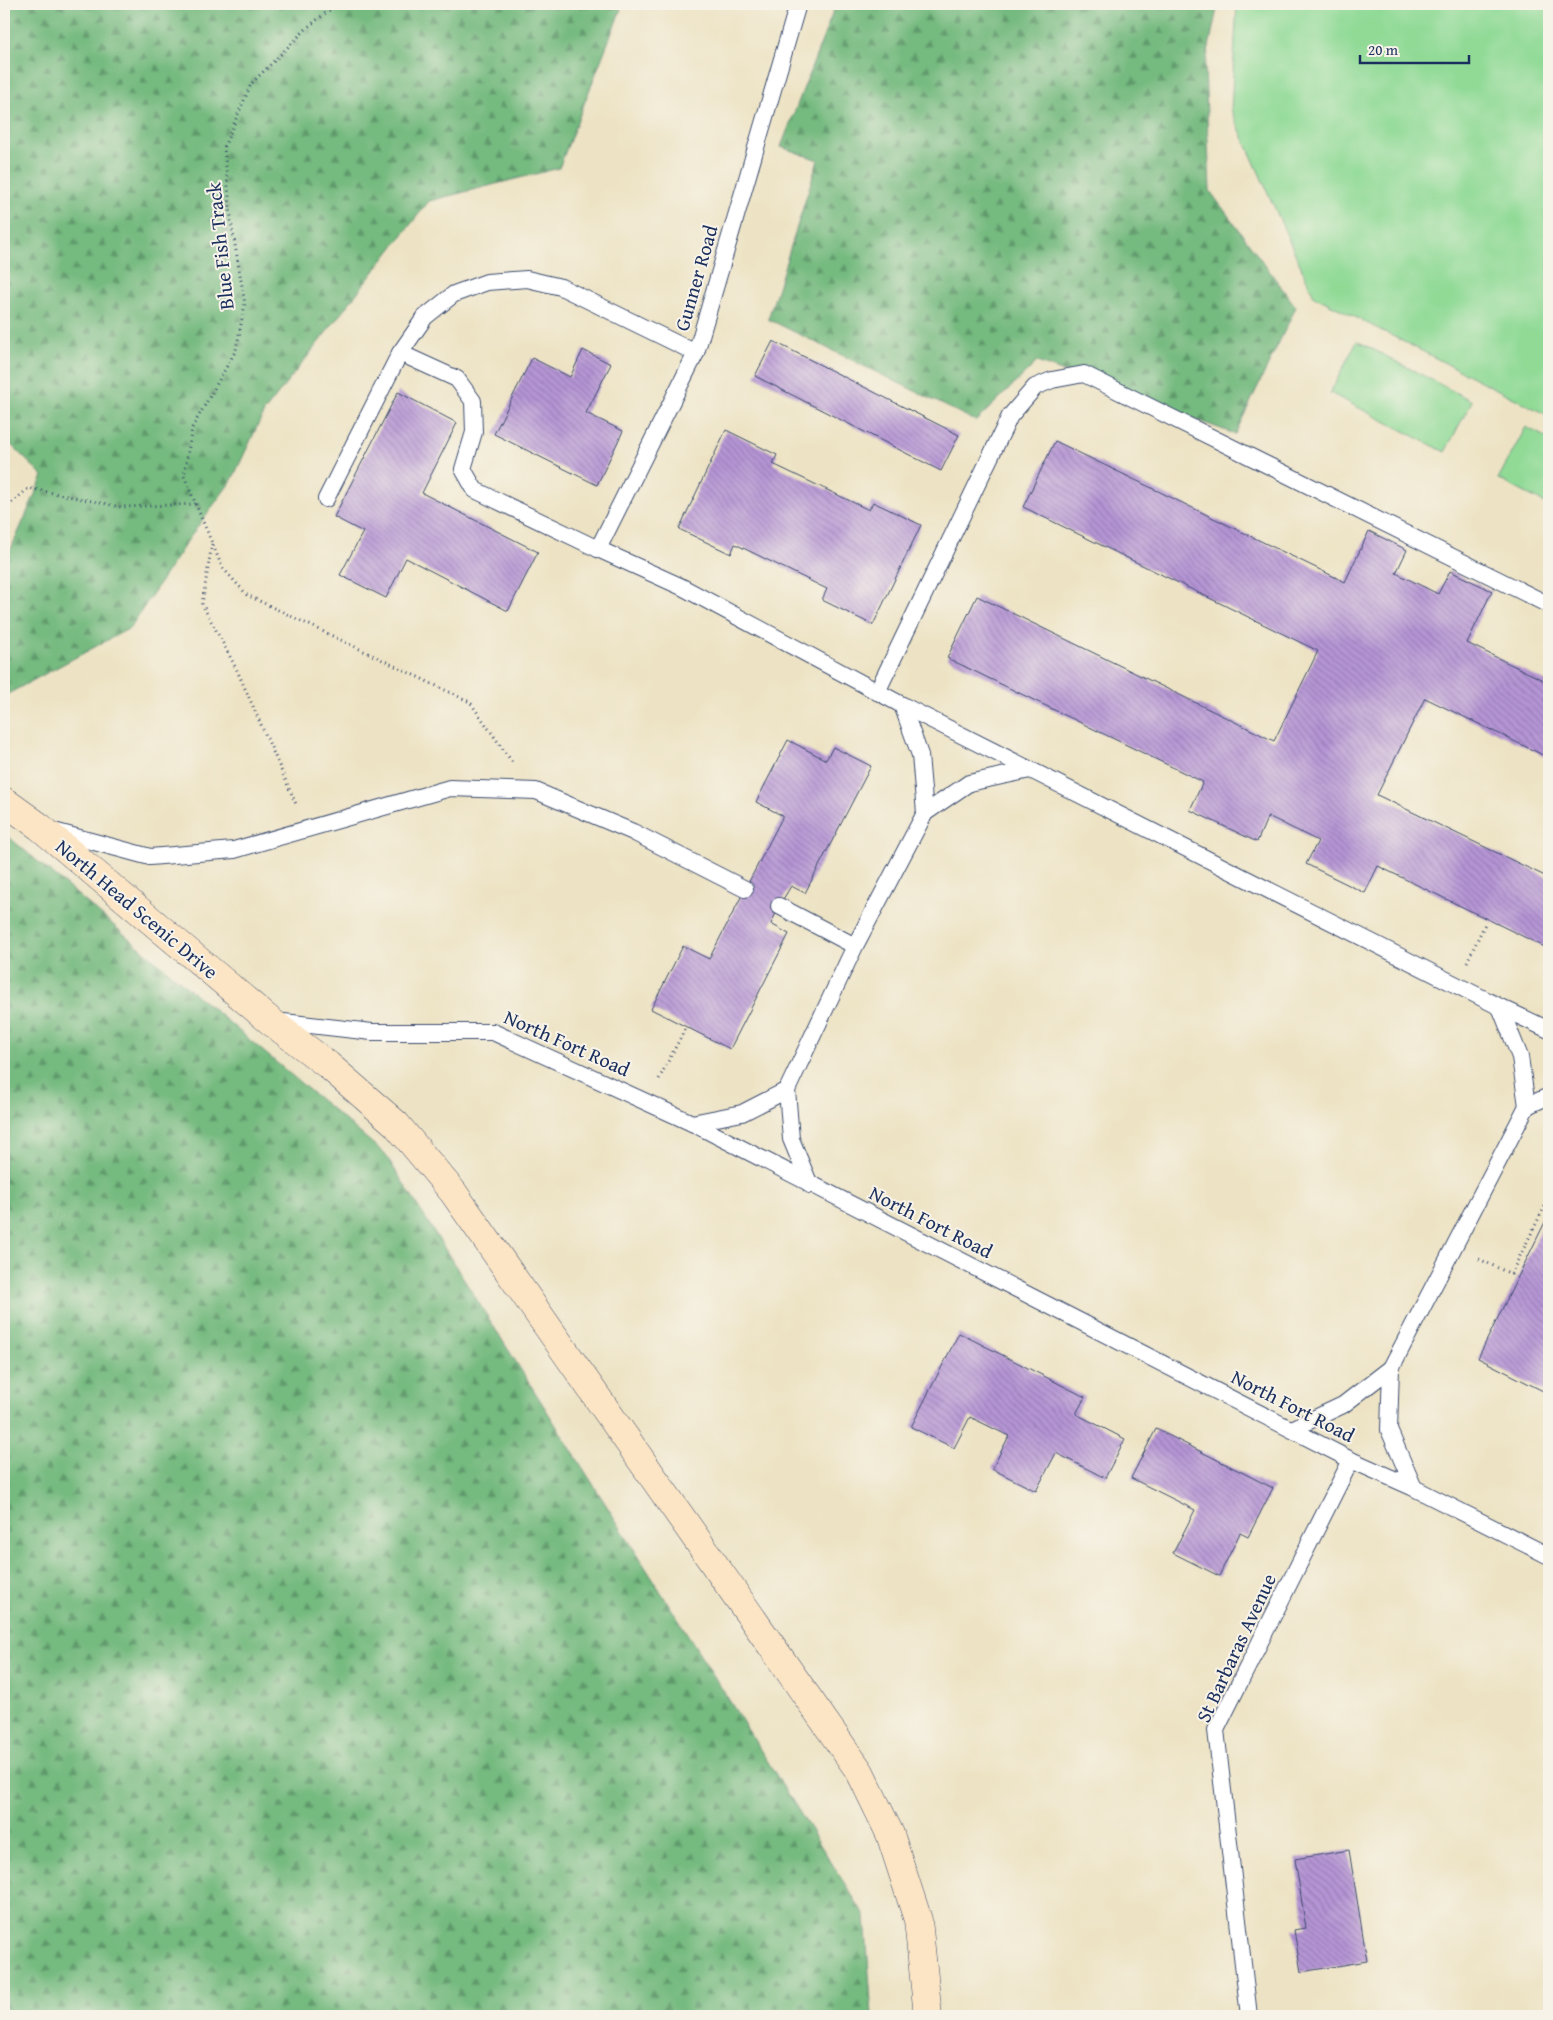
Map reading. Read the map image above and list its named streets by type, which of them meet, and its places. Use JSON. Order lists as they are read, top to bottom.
{
  "streets": {
    "street": ["North Head Scenic Drive"],
    "lane": ["Gunner Road", "North Fort Road", "St Barbaras Avenue"],
    "path": ["Blue Fish Track"]
  },
  "crossings": [
    ["North Head Scenic Drive", "North Fort Road"],
    ["North Fort Road", "St Barbaras Avenue"]
  ],
  "scale_bar": "20 m"
}
